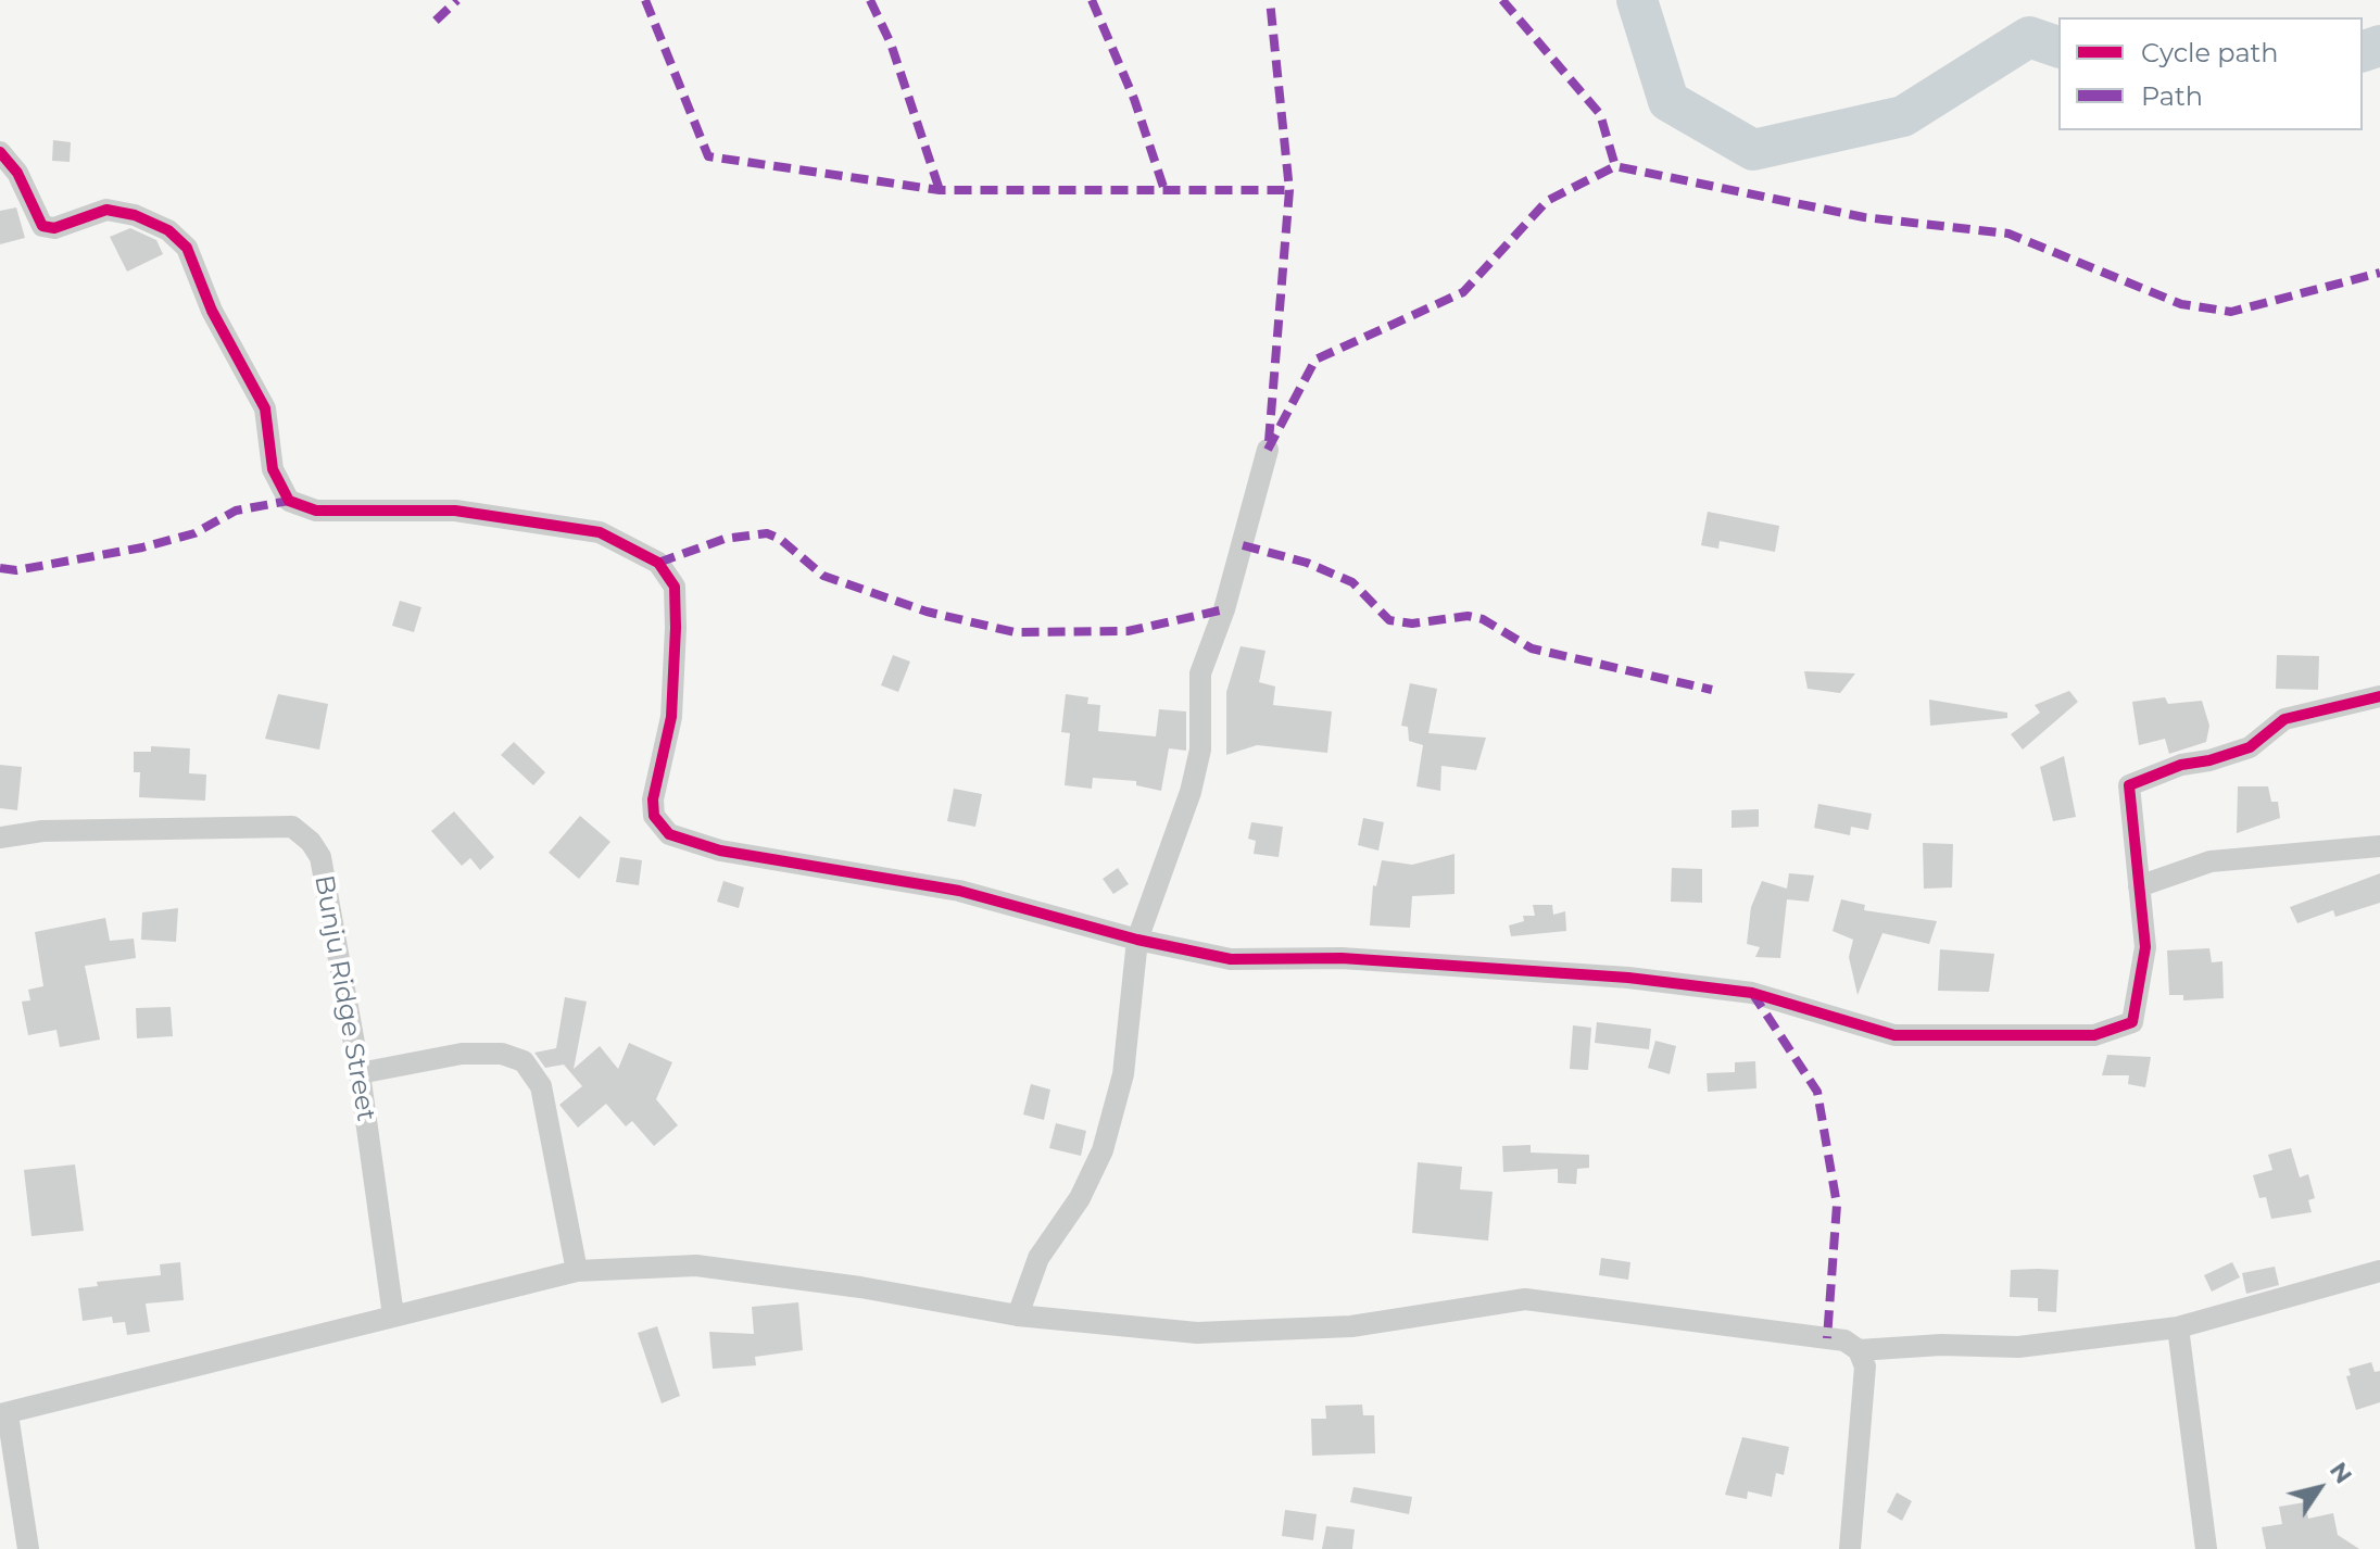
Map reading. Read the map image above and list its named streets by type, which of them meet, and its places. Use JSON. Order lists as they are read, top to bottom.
{
  "streets": {
    "street": ["Bunju Ridge Street"]
  },
  "legend": ["Cycle path", "Path"],
  "north": "top right"
}
